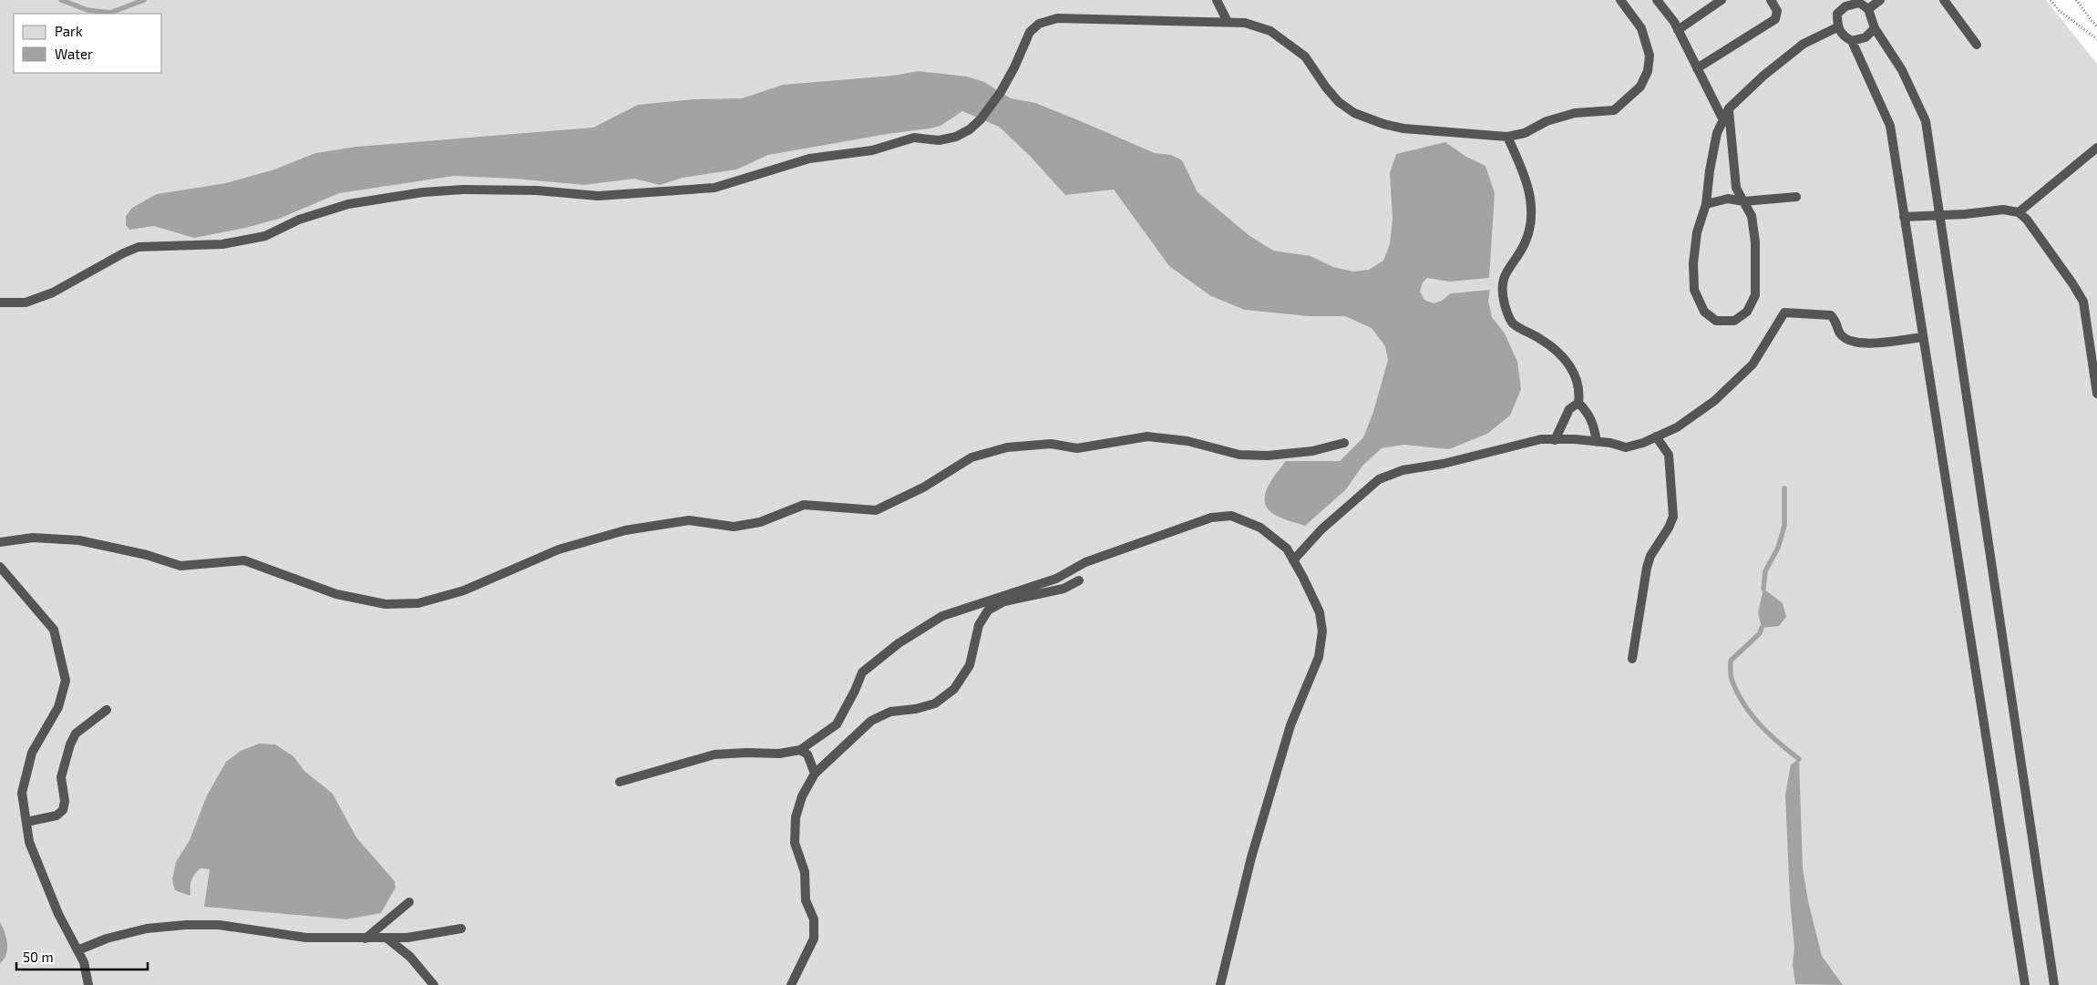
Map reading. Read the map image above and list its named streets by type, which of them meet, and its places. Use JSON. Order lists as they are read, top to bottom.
{
  "legend": ["Park", "Water"],
  "scale_bar": "50 m"
}
